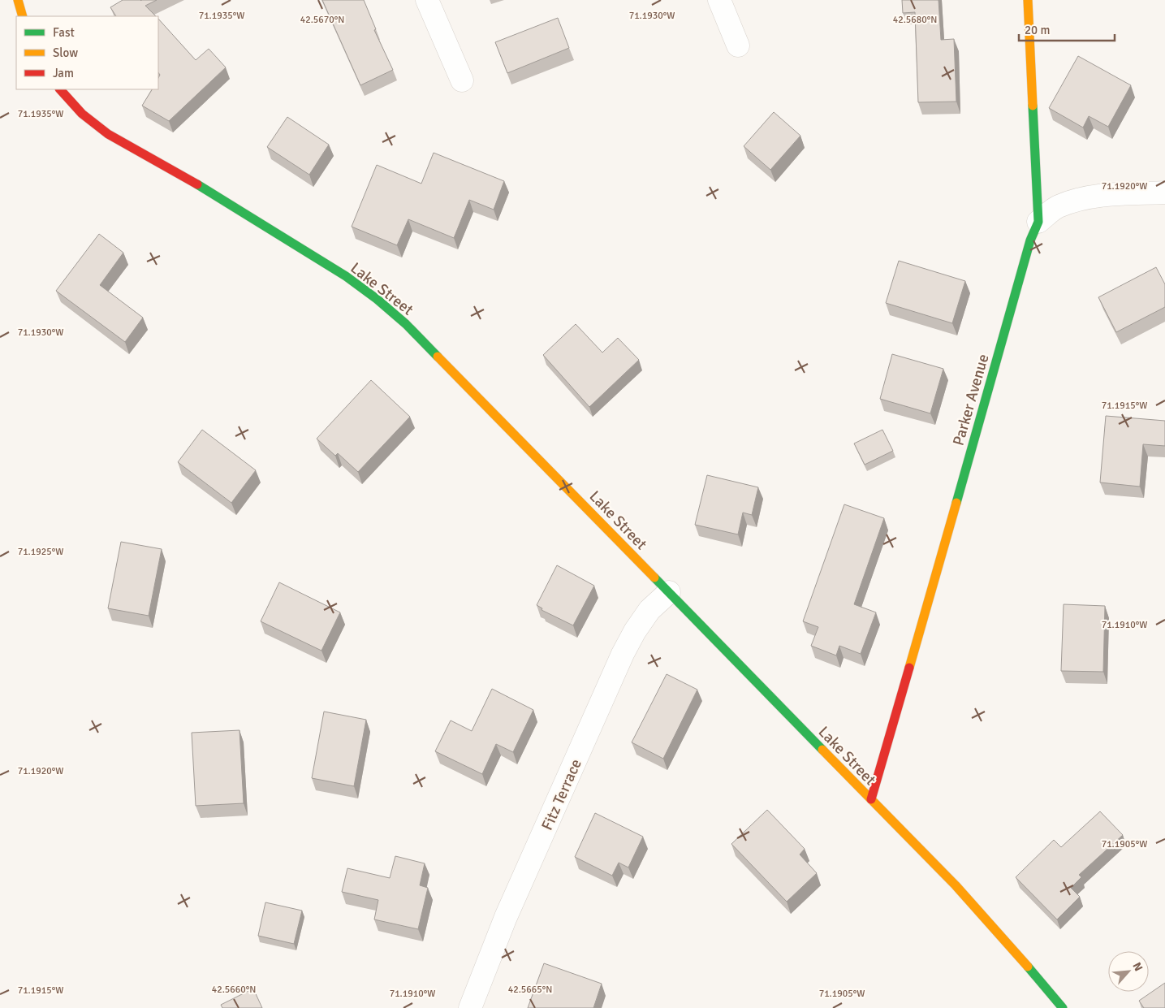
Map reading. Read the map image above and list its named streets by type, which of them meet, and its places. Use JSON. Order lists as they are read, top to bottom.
{
  "streets": {
    "street": ["Lake Street", "Parker Avenue", "Fitz Terrace"]
  },
  "crossings": [
    ["Lake Street", "Parker Avenue"],
    ["Lake Street", "Fitz Terrace"]
  ],
  "legend": ["Fast", "Slow", "Jam"],
  "scale_bar": "20 m",
  "north": "top right",
  "coordinates": [
    "71.1935°W",
    "71.1930°W",
    "42.5670°N",
    "42.5680°N",
    "71.1920°W",
    "71.1915°W",
    "71.1925°W",
    "71.1910°W",
    "71.1905°W",
    "42.5660°N",
    "42.5665°N"
  ]
}
